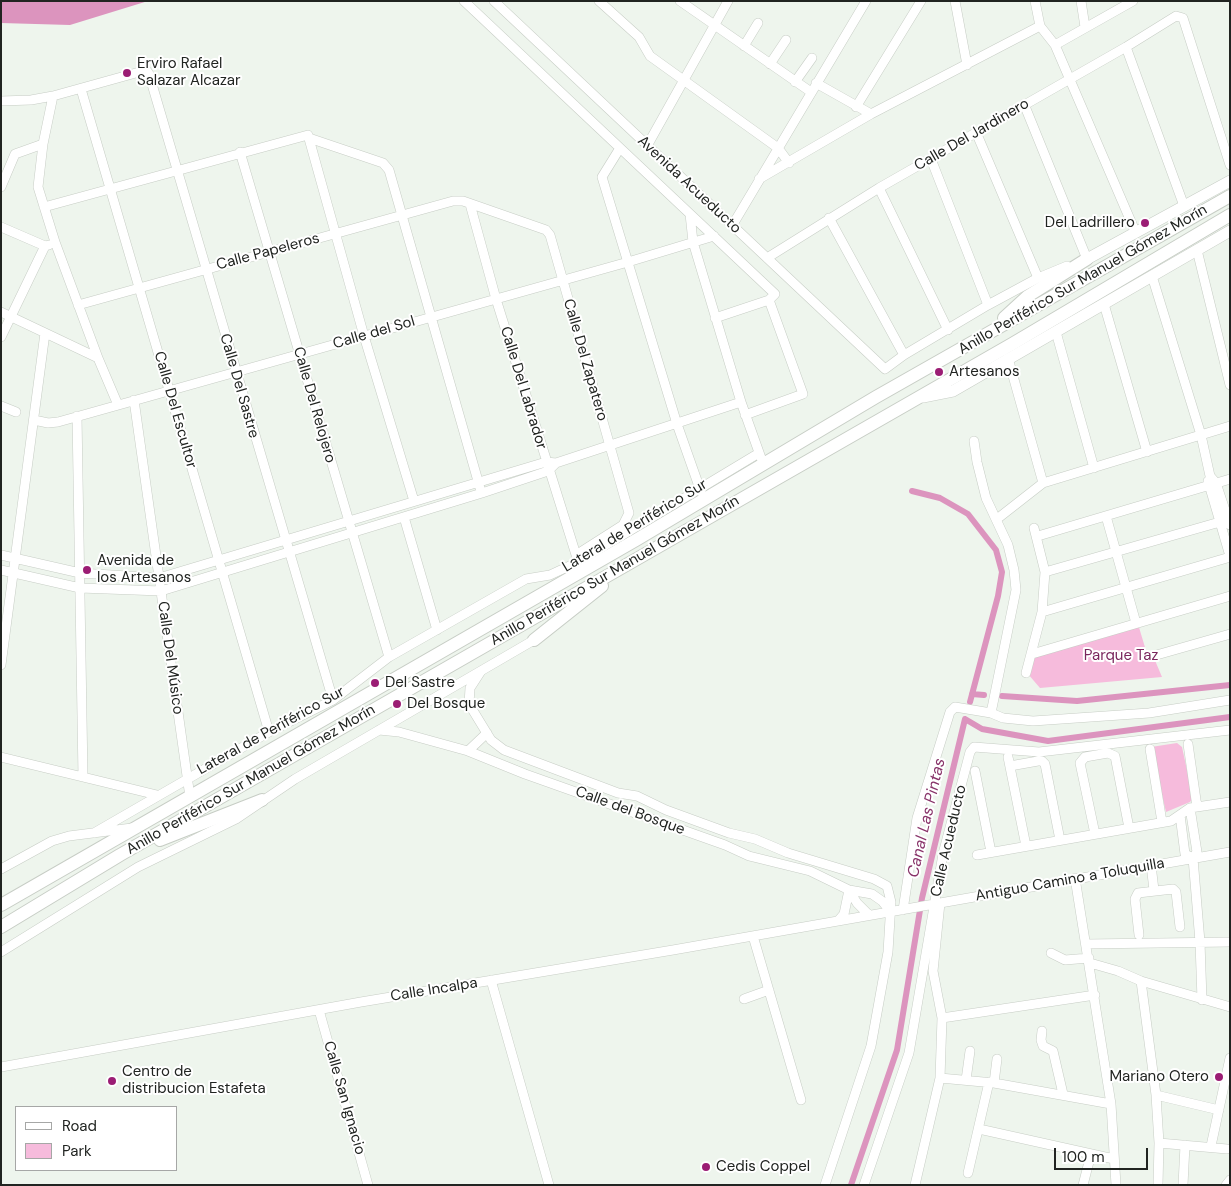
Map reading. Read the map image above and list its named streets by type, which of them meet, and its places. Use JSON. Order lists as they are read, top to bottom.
{
  "streets": {
    "highway": ["Anillo Periférico Sur Manuel Gómez Morín"],
    "street": [
      "Calle Del Jardinero",
      "Avenida Acueducto",
      "Calle Papeleros",
      "Calle del Sol",
      "Calle Del Zapatero",
      "Calle Del Sastre",
      "Calle Del Labrador",
      "Calle Del Relojero",
      "Calle Del Escultor",
      "Lateral de Periférico Sur",
      "Calle Del Músico",
      "Calle del Bosque",
      "Calle Acueducto",
      "Antiguo Camino a Toluquilla",
      "Calle Incalpa",
      "Calle San Ignacio"
    ]
  },
  "crossings": [
    ["Calle Del Jardinero", "Avenida Acueducto"],
    ["Avenida Acueducto", "Calle del Sol"],
    ["Calle Papeleros", "Calle Del Zapatero"],
    ["Calle Papeleros", "Calle Del Sastre"],
    ["Calle Papeleros", "Calle Del Relojero"],
    ["Calle Papeleros", "Calle Del Escultor"],
    ["Anillo Periférico Sur Manuel Gómez Morín", "Calle Del Zapatero"],
    ["Anillo Periférico Sur Manuel Gómez Morín", "Calle Del Labrador"],
    ["Anillo Periférico Sur Manuel Gómez Morín", "Lateral de Periférico Sur"],
    ["Anillo Periférico Sur Manuel Gómez Morín", "Calle Del Músico"],
    ["Calle del Sol", "Calle Del Zapatero"],
    ["Calle del Sol", "Calle Del Sastre"],
    ["Calle del Sol", "Calle Del Labrador"],
    ["Calle del Sol", "Calle Del Relojero"],
    ["Calle del Sol", "Calle Del Escultor"],
    ["Calle del Sol", "Calle Del Músico"],
    ["Calle Del Zapatero", "Calle Del Labrador"],
    ["Calle Del Zapatero", "Lateral de Periférico Sur"],
    ["Calle Del Sastre", "Calle Del Escultor"],
    ["Calle Del Sastre", "Lateral de Periférico Sur"],
    ["Calle Del Labrador", "Lateral de Periférico Sur"],
    ["Calle Del Relojero", "Lateral de Periférico Sur"],
    ["Calle Del Escultor", "Lateral de Periférico Sur"],
    ["Lateral de Periférico Sur", "Calle Del Músico"],
    ["Calle del Bosque", "Calle Incalpa"],
    ["Calle Acueducto", "Antiguo Camino a Toluquilla"],
    ["Calle Incalpa", "Calle San Ignacio"]
  ],
  "water": ["Canal Las Pintas"],
  "parks": ["Parque Taz"],
  "places": [
    "Erviro Rafael Salazar Alcazar",
    "Del Ladrillero",
    "Artesanos",
    "Avenida de los Artesanos",
    "Del Sastre",
    "Del Bosque",
    "Mariano Otero",
    "Centro de distribucion Estafeta",
    "Cedis Coppel"
  ],
  "legend": ["Road", "Park"],
  "scale_bar": "100 m"
}
